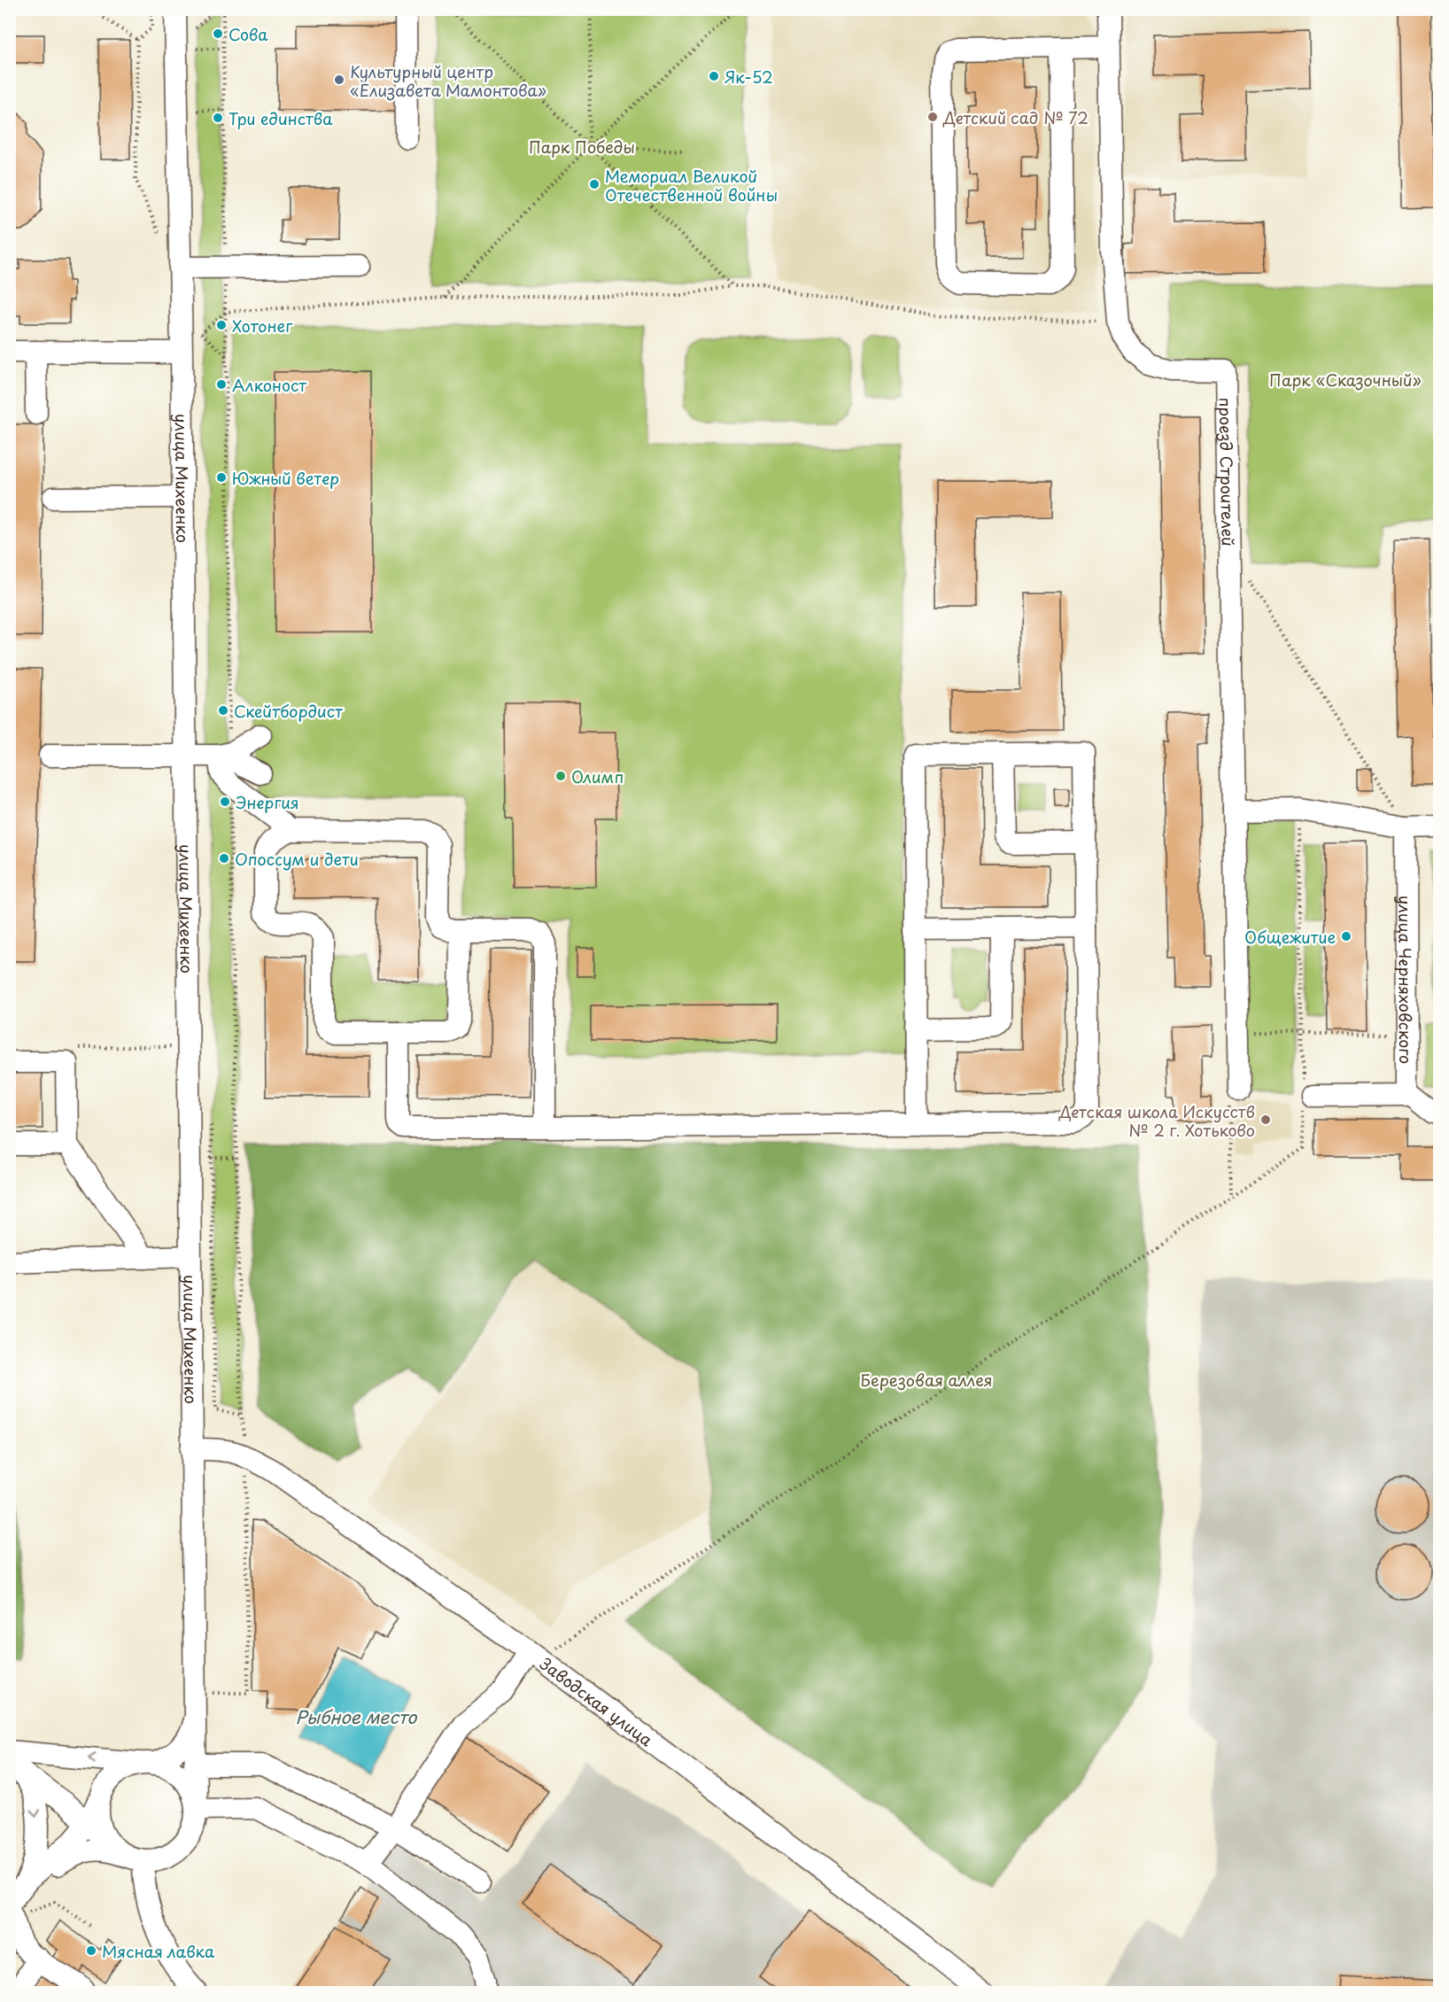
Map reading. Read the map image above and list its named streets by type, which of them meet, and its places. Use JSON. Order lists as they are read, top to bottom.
{
  "streets": {
    "street": [
      "проезд Строителей",
      "улица Михеенко",
      "улица Черняховского",
      "Заводская улица"
    ]
  },
  "crossings": [
    ["улица Михеенко", "Заводская улица"]
  ],
  "water": ["Рыбное место"],
  "parks": ["Парк Победы", "Парк «Сказочный»", "Березовая аллея"],
  "places": [
    "Сова",
    "Як-52",
    "Культурный центр «Елизавета Мамонтова»",
    "Детский сад № 72",
    "Три единства",
    "Мемориал Великой Отечественной войны",
    "Хотонег",
    "Алконост",
    "Южный ветер",
    "Скейтбордист",
    "Олимп",
    "Энергия",
    "Опоссум и дети",
    "Общежитие",
    "Детская школа Искусств № 2 г. Хотьково",
    "Мясная лавка"
  ]
}
